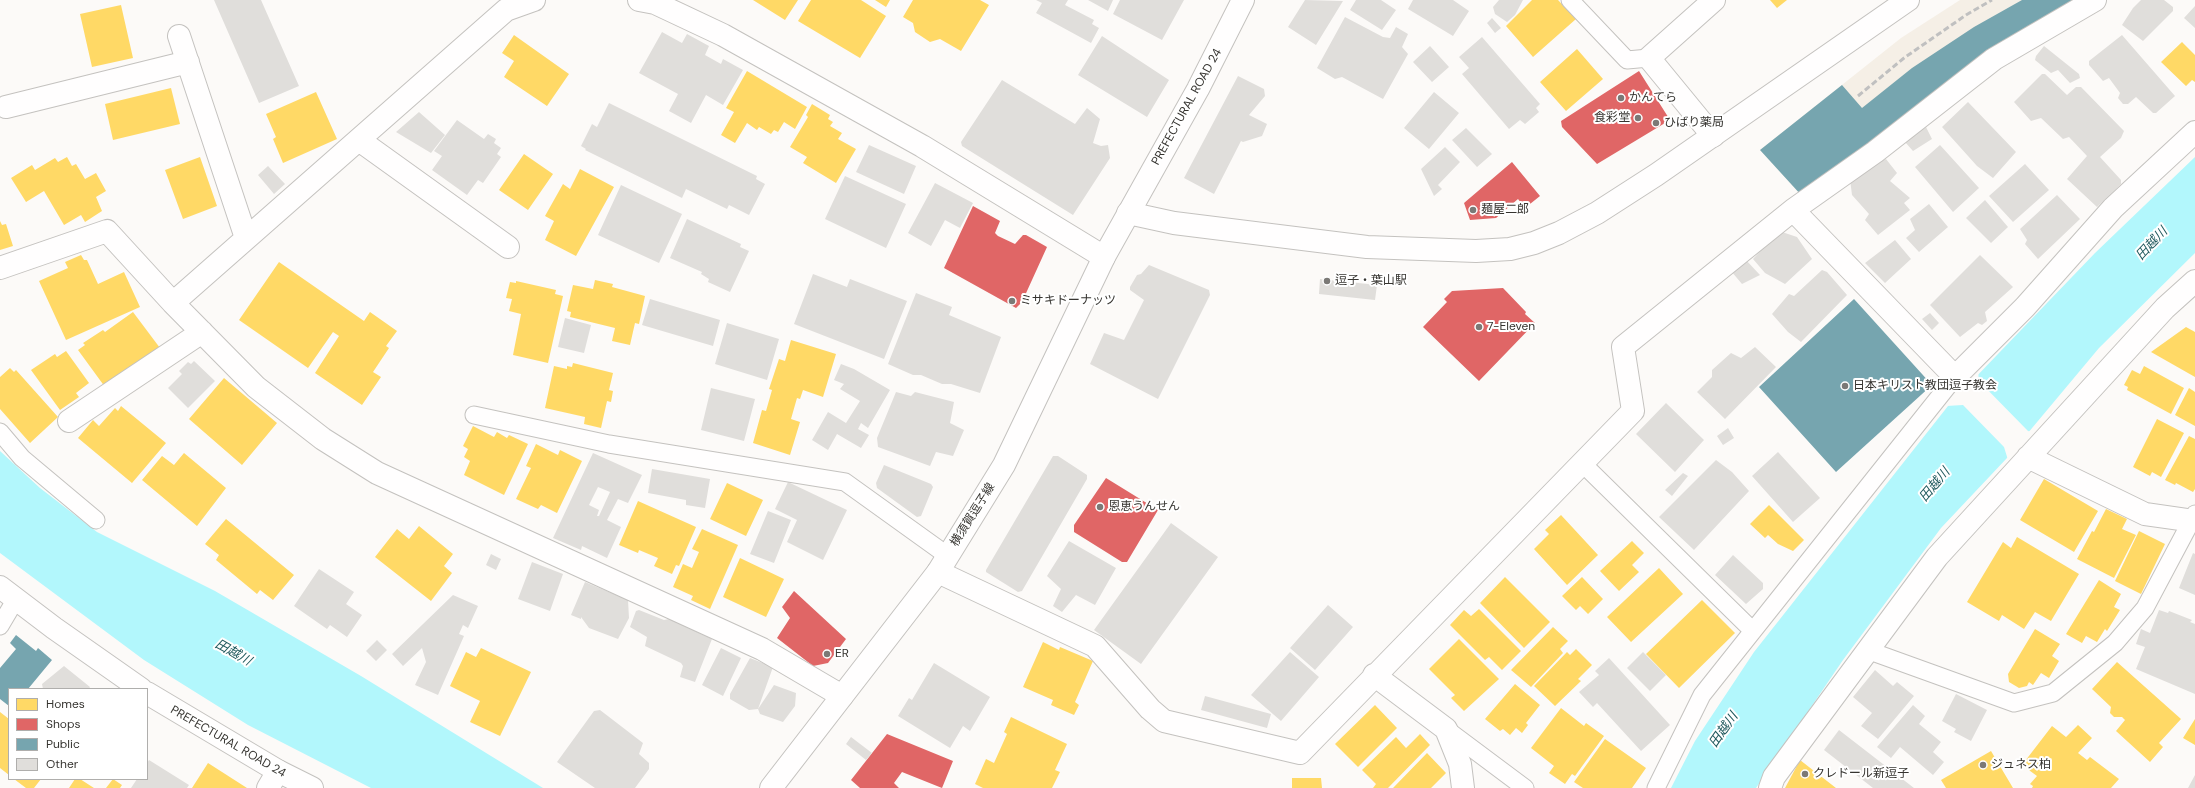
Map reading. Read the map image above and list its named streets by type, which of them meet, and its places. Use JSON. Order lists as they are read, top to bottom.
{
  "streets": {
    "street": ["PREFECTURAL ROAD 24", "横須賀逗子線"]
  },
  "crossings": [
    ["PREFECTURAL ROAD 24", "横須賀逗子線"]
  ],
  "water": ["田越川"],
  "places": [
    "かんてら",
    "食彩堂",
    "ひばり薬局",
    "麺屋二郎",
    "逗子・葉山駅",
    "ミサキドーナッツ",
    "7-Eleven",
    "日本キリスト教団逗子教会",
    "恩恵うんせん",
    "ER",
    "ジュネス柏",
    "クレドール新逗子"
  ],
  "legend": [
    "Homes",
    "Shops",
    "Public",
    "Other"
  ]
}
